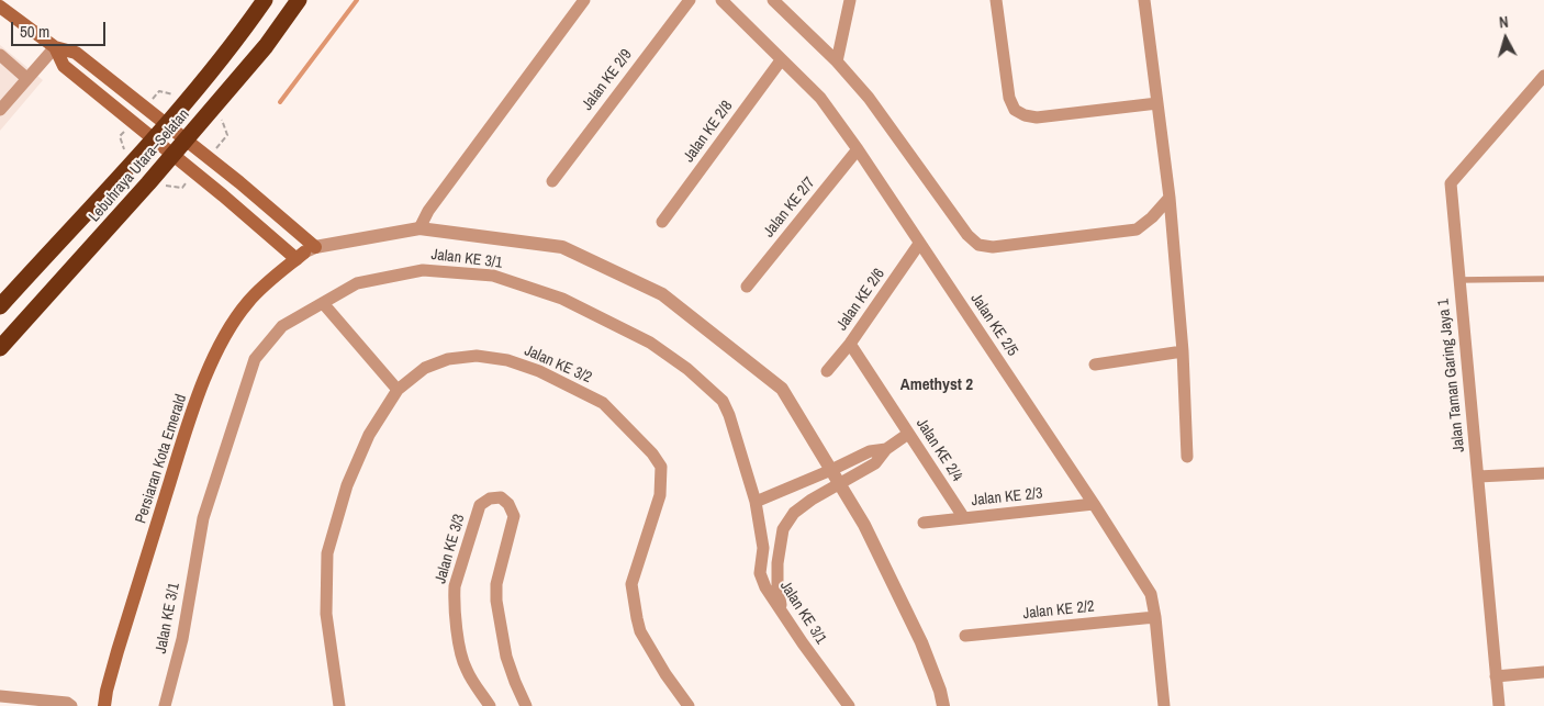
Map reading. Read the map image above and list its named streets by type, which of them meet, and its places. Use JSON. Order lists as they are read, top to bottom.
{
  "streets": {
    "highway": ["Lebuhraya Utara–Selatan"],
    "main road": ["Persiaran Kota Emerald"],
    "street": [
      "Jalan KE 2/9",
      "Jalan KE 2/8",
      "Jalan KE 2/7",
      "Jalan KE 3/1",
      "Jalan KE 2/6",
      "Jalan KE 2/5",
      "Jalan KE 3/2",
      "Jalan Taman Garing Jaya 1",
      "Jalan KE 2/4",
      "Jalan KE 2/3",
      "Jalan KE 3/3",
      "Jalan KE 2/2"
    ]
  },
  "crossings": [
    ["Jalan KE 2/8", "Jalan KE 2/5"],
    ["Jalan KE 2/7", "Jalan KE 2/5"],
    ["Jalan KE 2/6", "Jalan KE 2/5"],
    ["Jalan KE 2/6", "Jalan KE 2/4"],
    ["Jalan KE 2/5", "Jalan KE 2/3"],
    ["Jalan KE 2/5", "Jalan KE 2/2"],
    ["Jalan KE 2/4", "Jalan KE 2/3"]
  ],
  "districts": ["Amethyst 2"],
  "scale_bar": "50 m",
  "north": "top"
}
